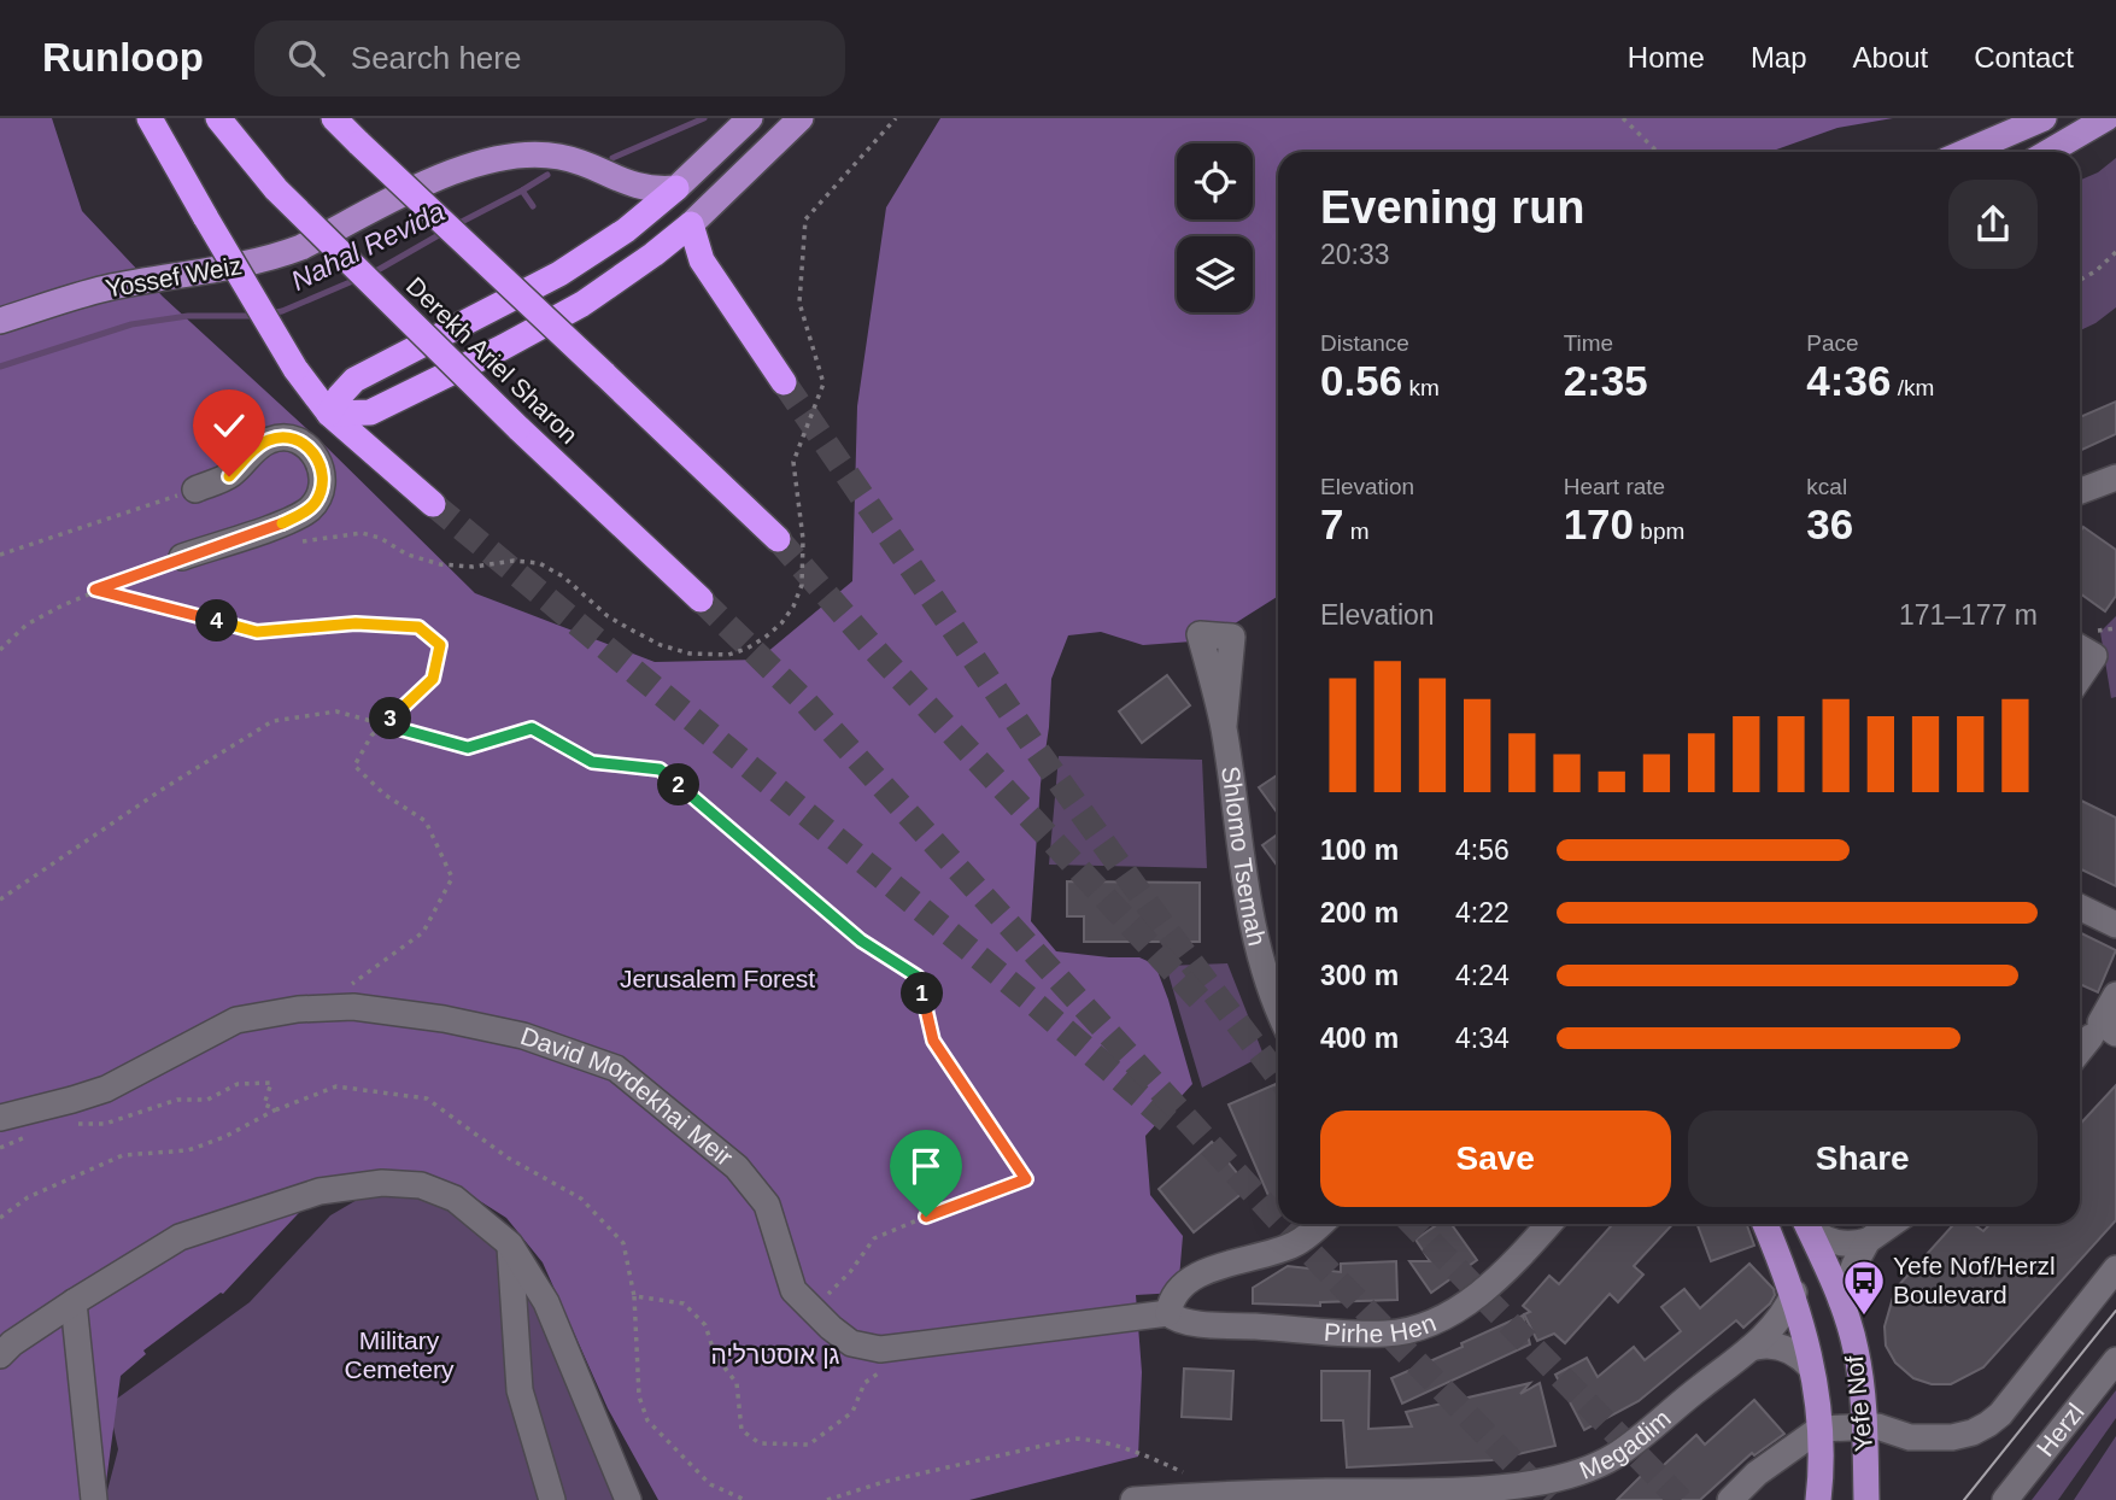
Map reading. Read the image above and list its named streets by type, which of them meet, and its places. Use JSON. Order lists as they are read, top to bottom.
{
  "streets": {
    "highway": ["Derekh Ariel Sharon"],
    "main road": ["Yossef Weiz", "Yefe Nof"],
    "street": [
      "Shlomo Tsemah",
      "David Mordekhai Meir",
      "Pirhe Hen",
      "Herzl",
      "Megadim"
    ]
  },
  "crossings": [
    ["David Mordekhai Meir", "Pirhe Hen"],
    ["Yefe Nof", "Megadim"]
  ],
  "water": ["Nahal Revida"],
  "parks": ["Jerusalem Forest", "Military Cemetery", "גן אוסטרליה"],
  "places": {
    "bus stop": ["Yefe Nof/Herzl Boulevard"]
  },
  "page": {
    "header": "Runloop",
    "search": "Search here",
    "nav": [
      "Home",
      "Map",
      "About",
      "Contact"
    ],
    "heading": ["Evening run", "20:33"],
    "stats": [
      ["Distance", "0.56 km"],
      ["Time", "2:35"],
      ["Pace", "4:36 /km"],
      ["Elevation", "7 m"],
      ["Heart rate", "170 bpm"],
      ["kcal", "36"]
    ],
    "chart": ["Elevation", "171–177 m"],
    "pins": [
      "4",
      "3",
      "2",
      "1"
    ],
    "list": [
      {
        "name": "100 m",
        "note": "4:56"
      },
      {
        "name": "200 m",
        "note": "4:22"
      },
      {
        "name": "300 m",
        "note": "4:24"
      },
      {
        "name": "400 m",
        "note": "4:34"
      }
    ],
    "buttons": ["Save", "Share"]
  }
}
